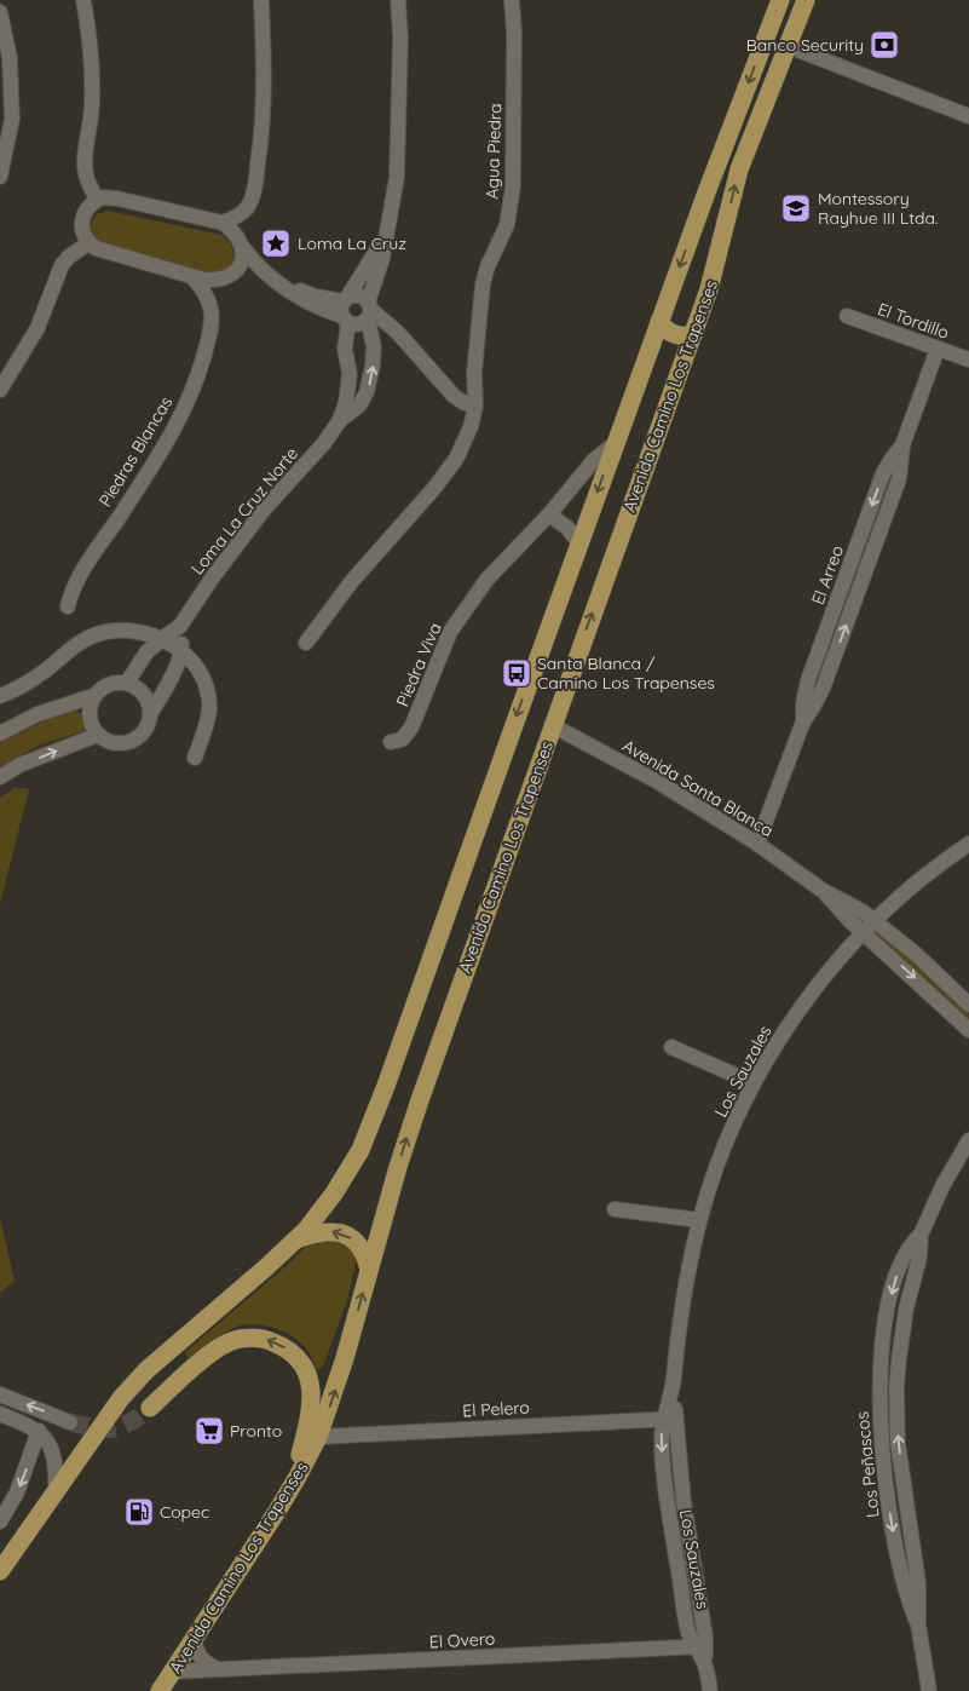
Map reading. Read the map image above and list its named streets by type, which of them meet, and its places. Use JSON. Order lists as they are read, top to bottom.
{
  "streets": {
    "main road": ["Avenida Camino Los Trapenses"],
    "street": [
      "Agua Piedra",
      "El Tordillo",
      "Piedras Blancas",
      "Loma La Cruz Norte",
      "El Arreo",
      "Piedra Viva",
      "Avenida Santa Blanca",
      "Los Sauzales",
      "El Pelero",
      "Los Peñascos",
      "El Overo"
    ]
  },
  "crossings": [
    ["El Tordillo", "El Arreo"],
    ["Avenida Camino Los Trapenses", "Avenida Santa Blanca"],
    ["Avenida Camino Los Trapenses", "El Pelero"],
    ["Avenida Camino Los Trapenses", "El Overo"],
    ["El Arreo", "Avenida Santa Blanca"],
    ["Avenida Santa Blanca", "Los Sauzales"],
    ["Los Sauzales", "El Pelero"],
    ["Los Sauzales", "El Overo"]
  ],
  "places": {
    "bank": ["Banco Security"],
    "school or university": ["Montessory Rayhue III Ltda."],
    "place": ["Loma La Cruz"],
    "bus stop": ["Santa Blanca / Camino Los Trapenses"],
    "supermarket": ["Pronto"],
    "fuel station": ["Copec"]
  }
}
